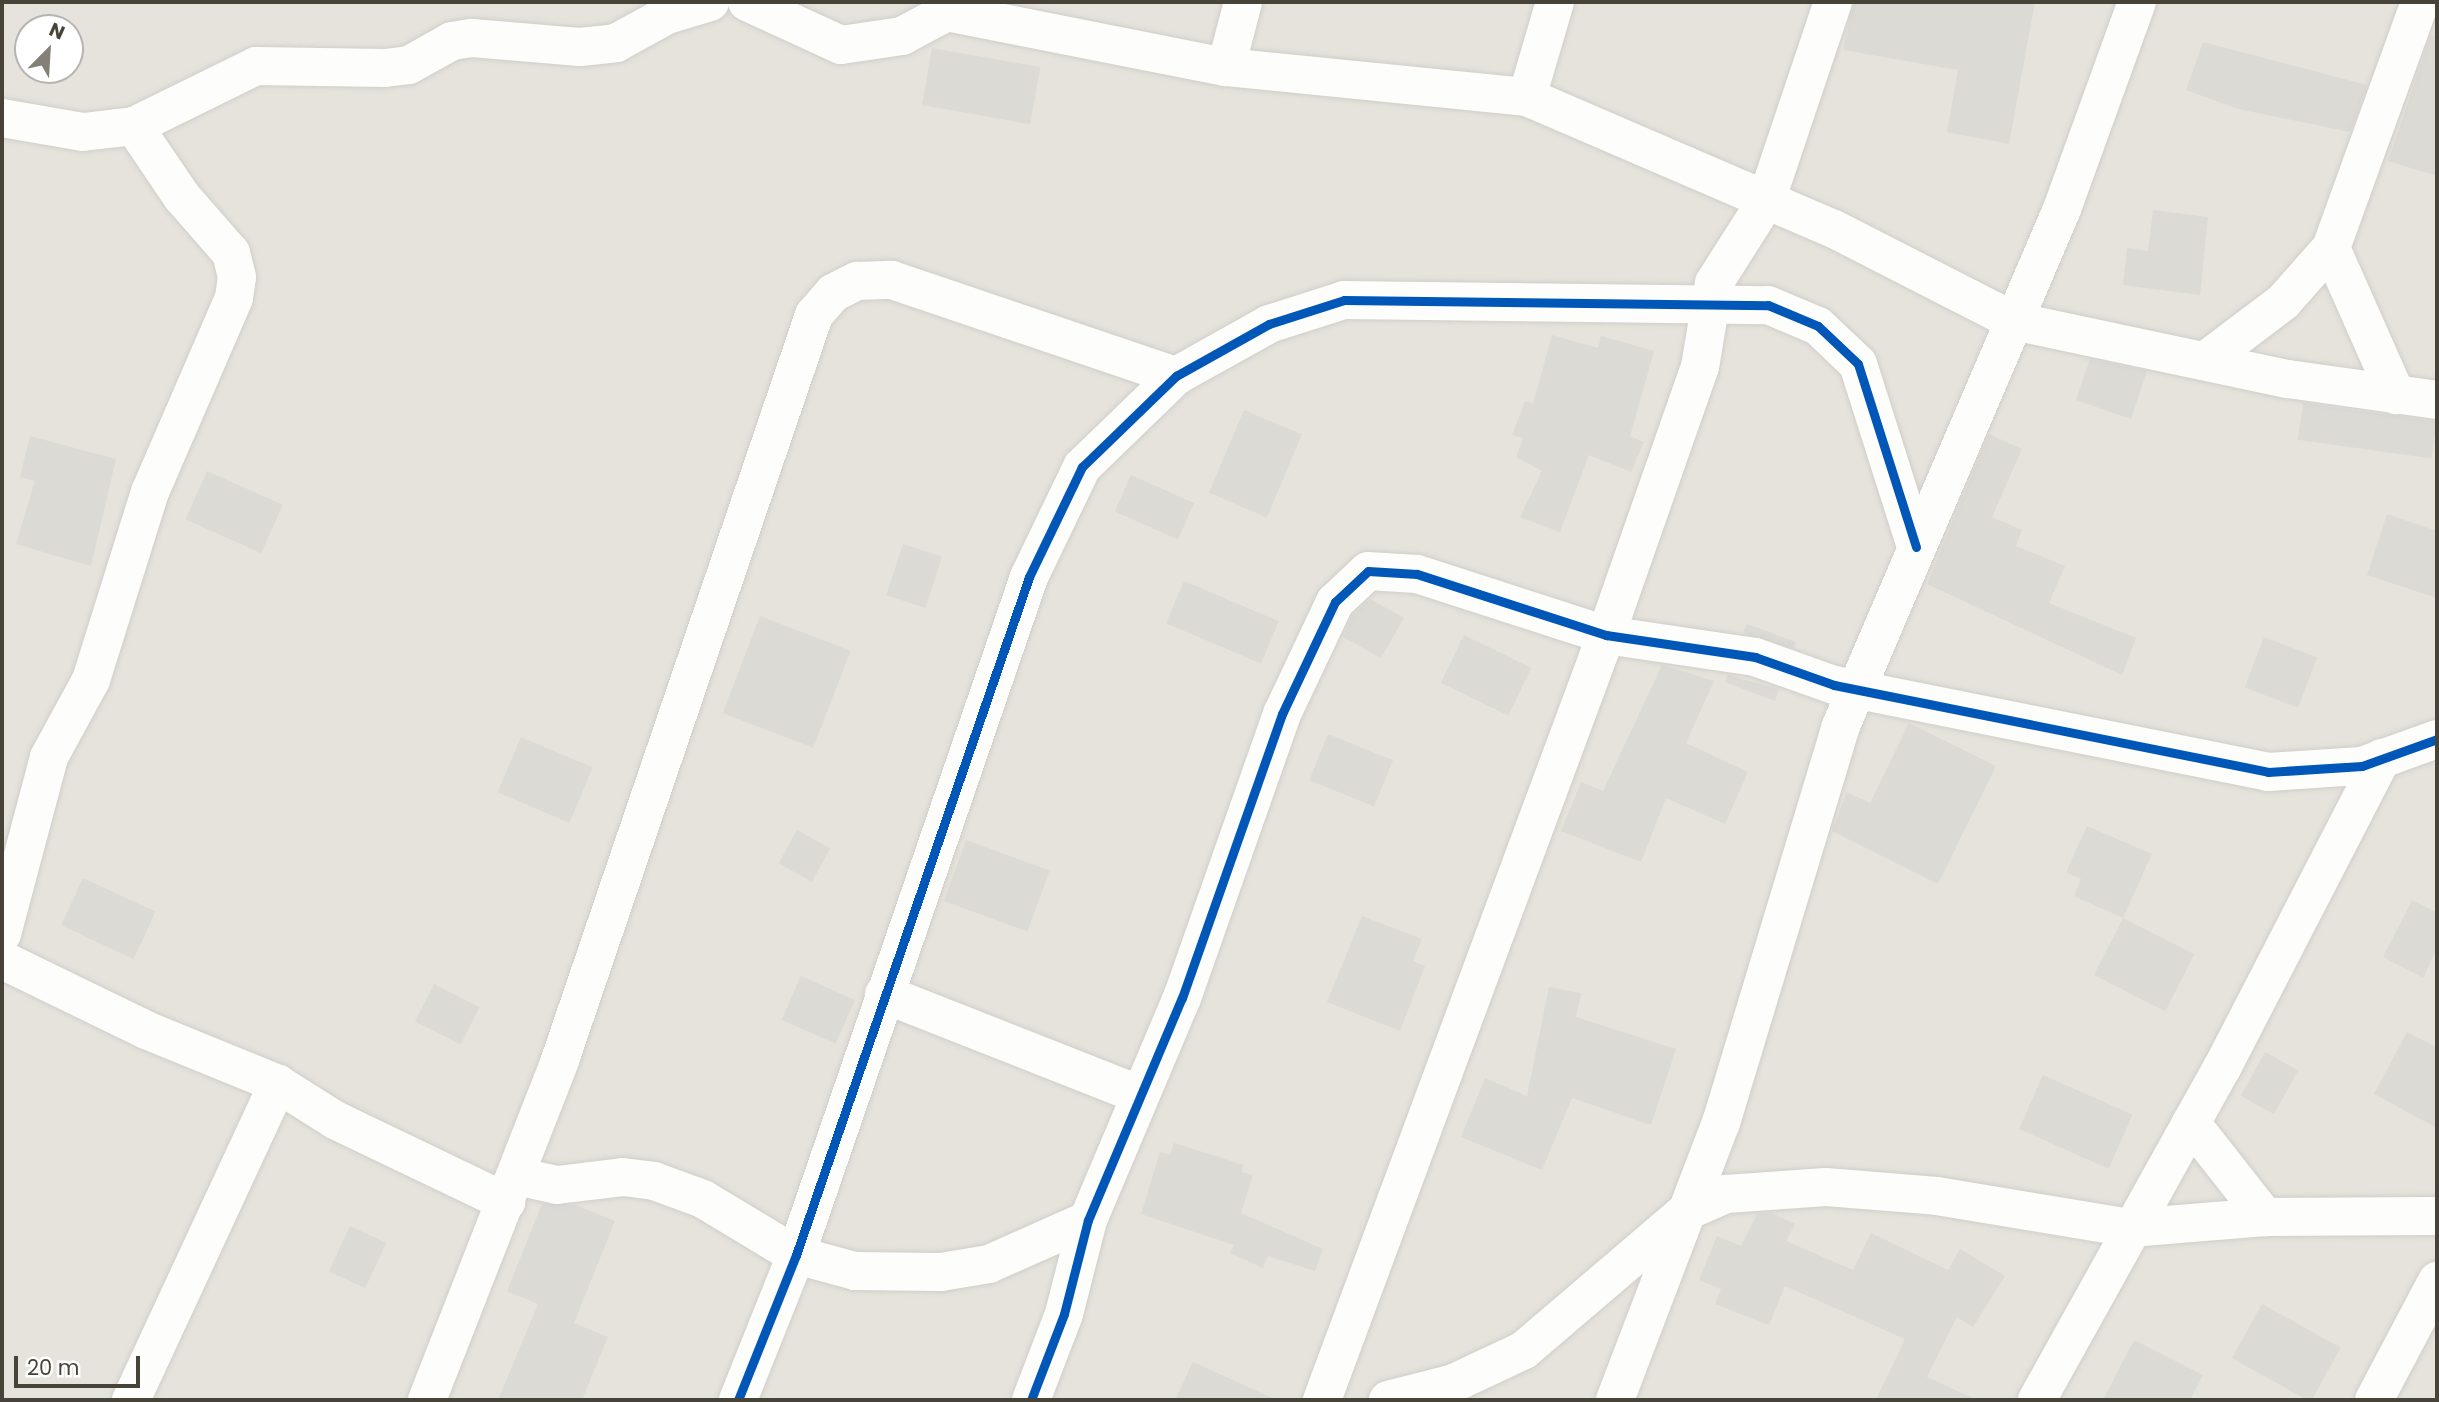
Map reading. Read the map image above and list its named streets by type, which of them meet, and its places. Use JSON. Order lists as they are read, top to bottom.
{
  "scale_bar": "20 m",
  "north": "top right"
}
